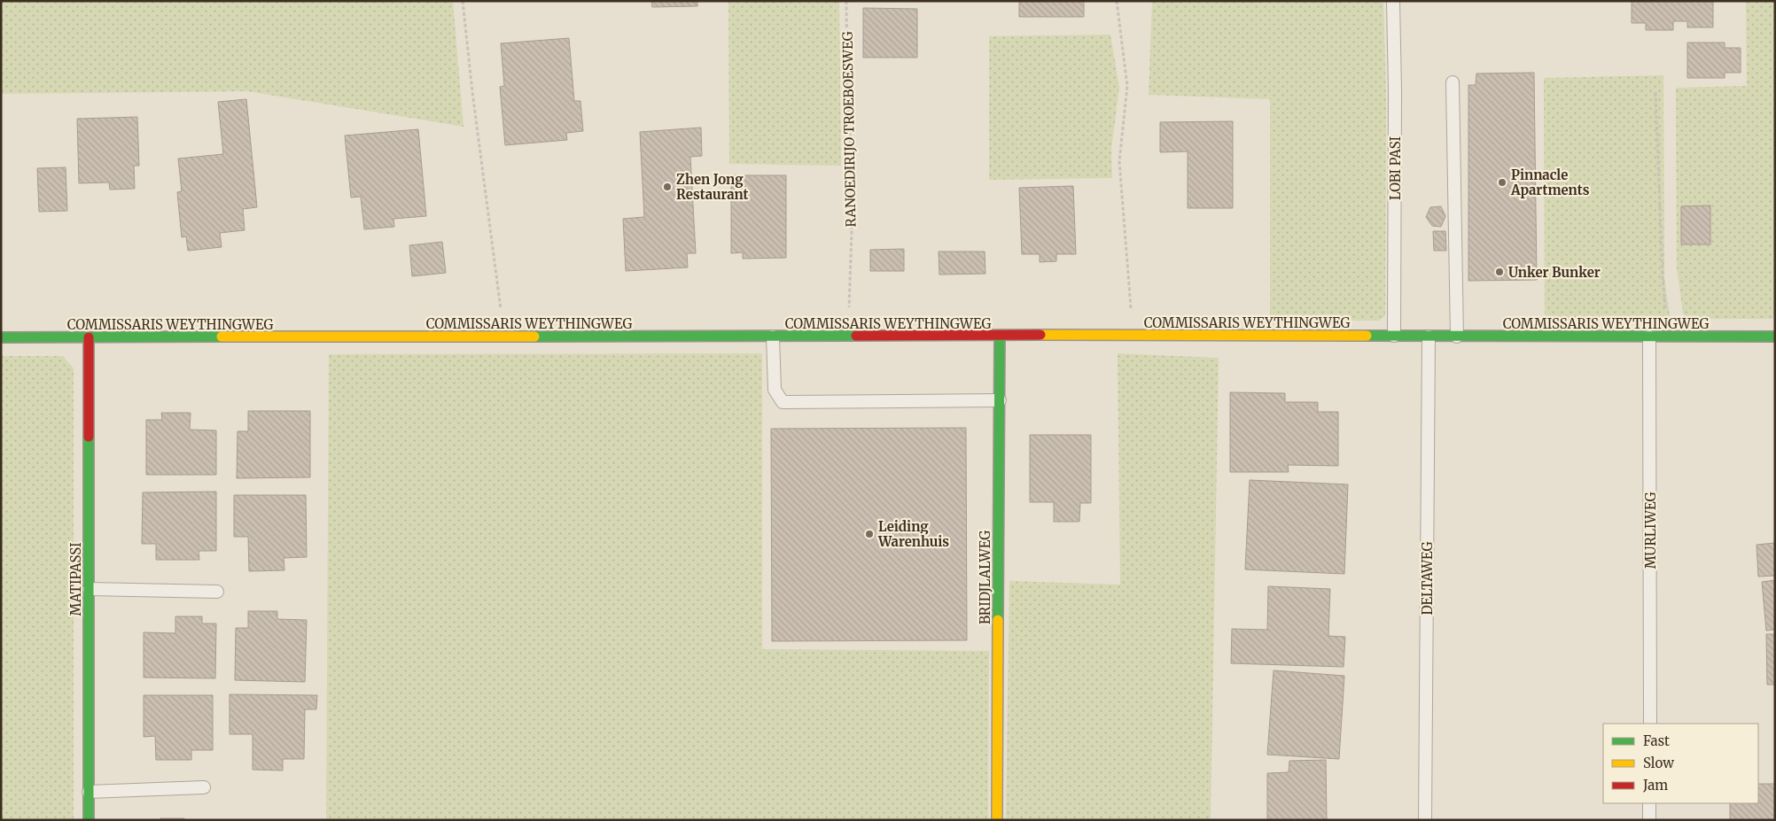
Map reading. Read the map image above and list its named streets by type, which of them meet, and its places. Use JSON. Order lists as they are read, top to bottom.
{
  "streets": {
    "main road": ["COMMISSARIS WEYTHINGWEG", "BRIDJLALWEG", "MATIPASSI"],
    "lane": ["LOBI PASI", "MURLIWEG", "DELTAWEG"],
    "path": ["RANOEDIRIJO TROEBOESWEG"]
  },
  "crossings": [
    ["RANOEDIRIJO TROEBOESWEG", "COMMISSARIS WEYTHINGWEG"],
    ["LOBI PASI", "COMMISSARIS WEYTHINGWEG"],
    ["COMMISSARIS WEYTHINGWEG", "MURLIWEG"],
    ["COMMISSARIS WEYTHINGWEG", "BRIDJLALWEG"],
    ["COMMISSARIS WEYTHINGWEG", "DELTAWEG"],
    ["COMMISSARIS WEYTHINGWEG", "MATIPASSI"]
  ],
  "places": [
    "Pinnacle Apartments",
    "Zhen Jong Restaurant",
    "Unker Bunker",
    "Leiding Warenhuis"
  ],
  "legend": ["Fast", "Slow", "Jam"]
}
